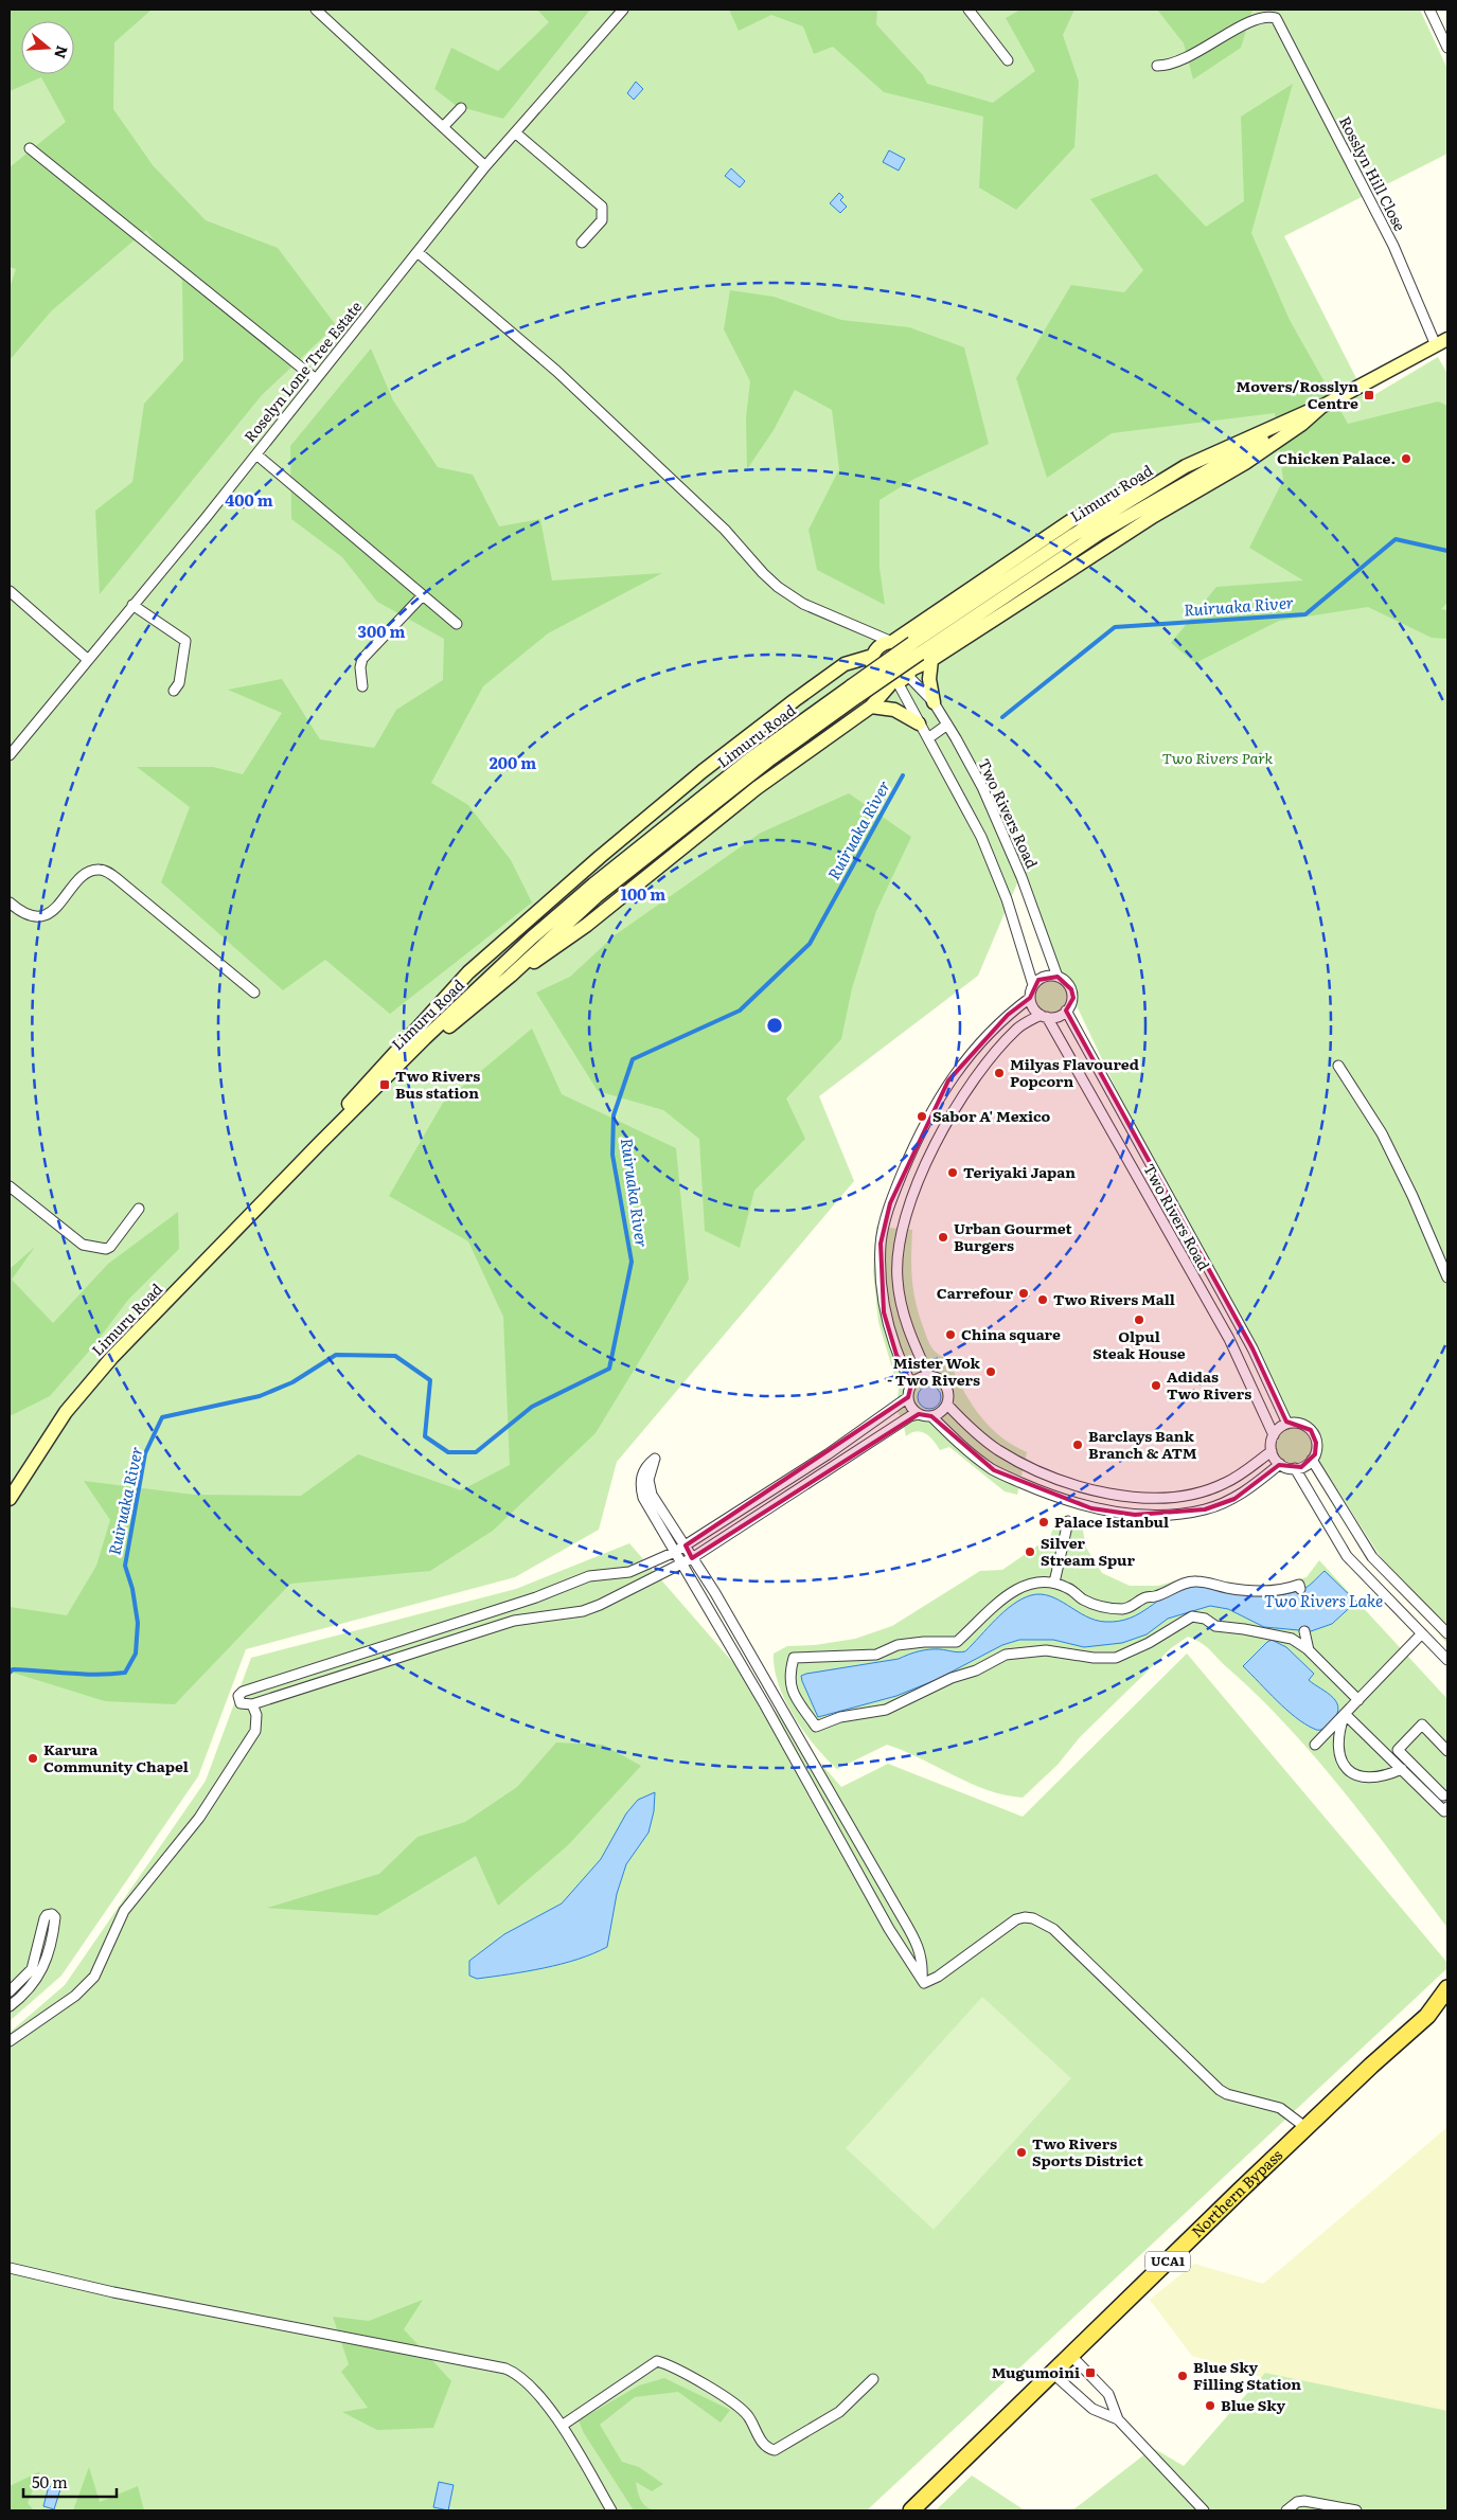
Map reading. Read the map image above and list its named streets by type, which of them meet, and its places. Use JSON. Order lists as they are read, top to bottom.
{
  "streets": {
    "main road": ["Limuru Road", "Northern Bypass", "UCA1"],
    "street": ["Rosslyn Hill Close", "Roselyn Lone Tree Estate", "Two Rivers Road"]
  },
  "crossings": [
    ["Rosslyn Hill Close", "Limuru Road"],
    ["Limuru Road", "Two Rivers Road"],
    ["Northern Bypass", "UCA1"]
  ],
  "water": ["Ruiruaka River", "Two Rivers Lake"],
  "parks": ["Two Rivers Park"],
  "places": {
    "transit": ["Movers/Rosslyn Centre", "Two Rivers Bus station", "Mugumoini"],
    "other": [
      "Chicken Palace.",
      "Milyas Flavoured Popcorn",
      "Sabor A' Mexico",
      "Teriyaki Japan",
      "Urban Gourmet Burgers",
      "Carrefour",
      "Two Rivers Mall",
      "Olpul Steak House",
      "China square",
      "Mister Wok - Two Rivers",
      "Adidas Two Rivers",
      "Barclays Bank Branch & ATM",
      "Palace Istanbul",
      "Silver Stream Spur",
      "Karura Community Chapel",
      "Two Rivers Sports District",
      "Blue Sky Filling Station",
      "Blue Sky"
    ]
  },
  "scale_bar": "50 m",
  "north": "right",
  "rings": [
    "400 m",
    "300 m",
    "200 m",
    "100 m"
  ]
}
